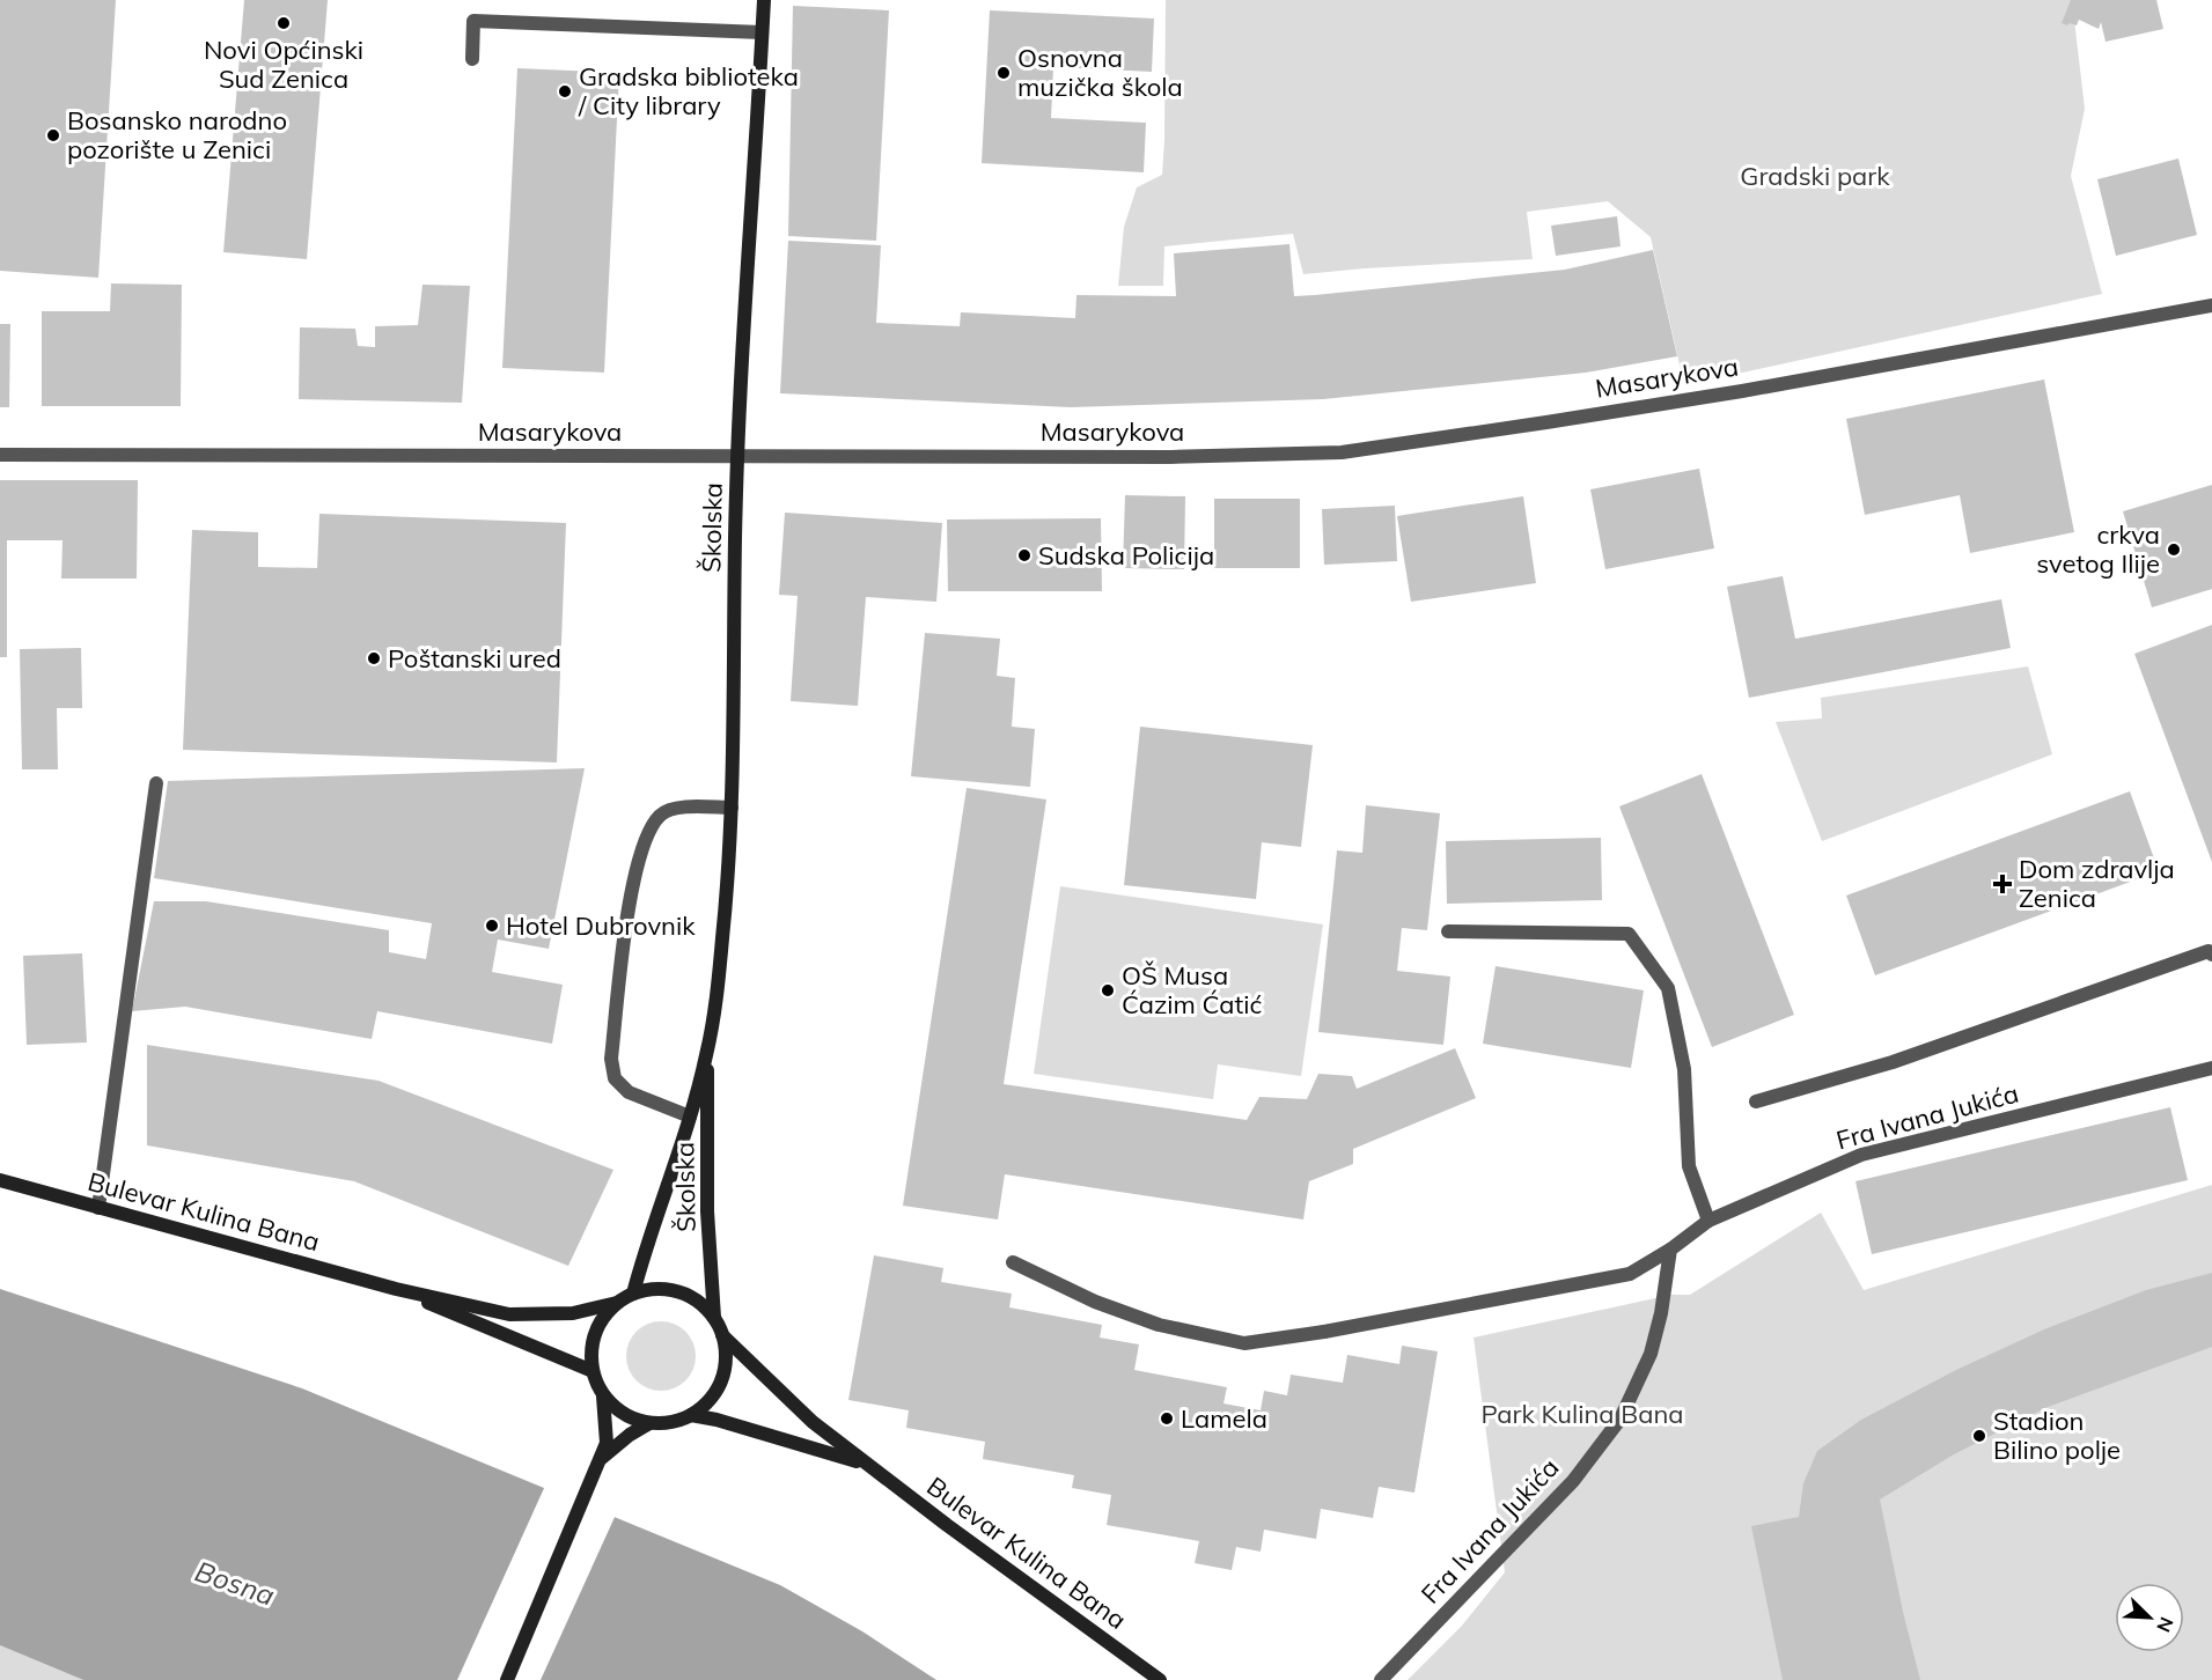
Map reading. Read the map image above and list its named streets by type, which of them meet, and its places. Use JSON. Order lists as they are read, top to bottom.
{
  "streets": {
    "street": [
      "Masarykova",
      "Školska",
      "Fra Ivana Jukića",
      "Bulevar Kulina Bana"
    ]
  },
  "crossings": [
    ["Masarykova", "Školska"],
    ["Školska", "Bulevar Kulina Bana"]
  ],
  "water": ["Bosna"],
  "parks": ["Gradski park", "Park Kulina Bana"],
  "places": {
    "other": [
      "Novi Općinski Sud Zenica",
      "Osnovna muzička škola",
      "Gradska biblioteka / City library",
      "Bosansko narodno pozorište u Zenici",
      "crkva svetog Ilije",
      "Sudska Policija",
      "Poštanski ured",
      "Hotel Dubrovnik",
      "OŠ Musa Ćazim Ćatić",
      "Lamela",
      "Stadion Bilino polje"
    ],
    "health": ["Dom zdravlja Zenica"]
  },
  "north": "bottom right"
}
